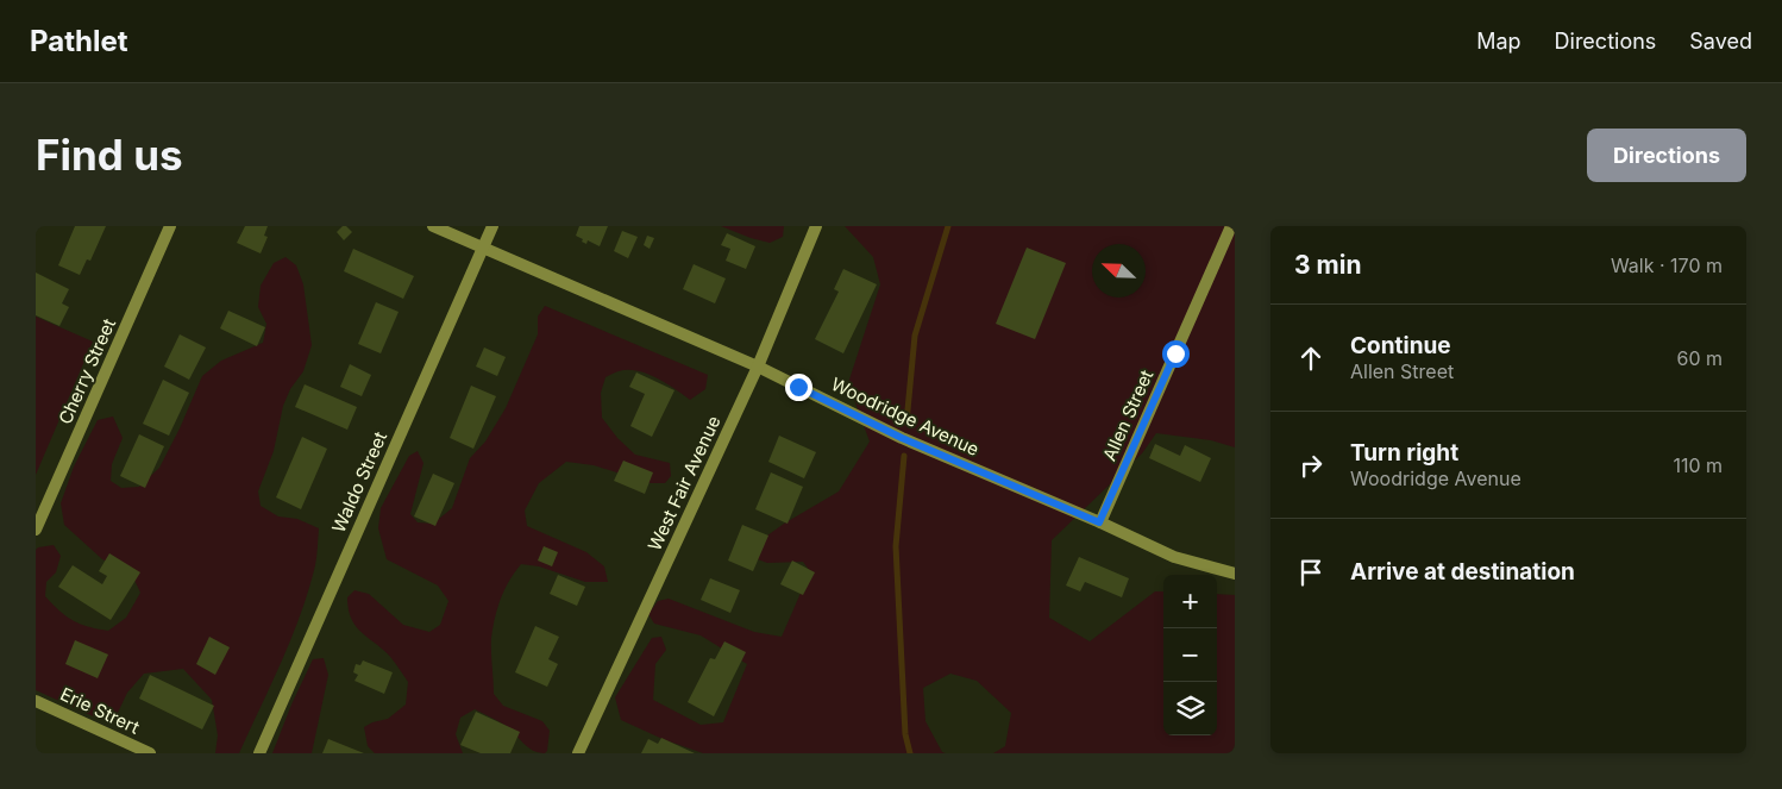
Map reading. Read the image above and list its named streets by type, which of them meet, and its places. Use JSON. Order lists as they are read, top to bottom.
{
  "streets": {
    "street": [
      "Cherry Street",
      "Allen Street",
      "Woodridge Avenue",
      "Waldo Street",
      "West Fair Avenue",
      "Erie Strert"
    ]
  },
  "crossings": [
    ["Allen Street", "Woodridge Avenue"],
    ["Woodridge Avenue", "Waldo Street"],
    ["Woodridge Avenue", "West Fair Avenue"]
  ],
  "north": "top left",
  "page": {
    "header": "Pathlet",
    "nav": ["Map", "Directions", "Saved"],
    "buttons": "Directions",
    "title": "Find us",
    "heading": ["3 min", "Walk · 170 m"],
    "list": [
      ["Continue", "Allen Street", "60 m"],
      ["Turn right", "Woodridge Avenue", "110 m"],
      "Arrive at destination"
    ],
    "map_buttons": ["+", "−"]
  }
}
